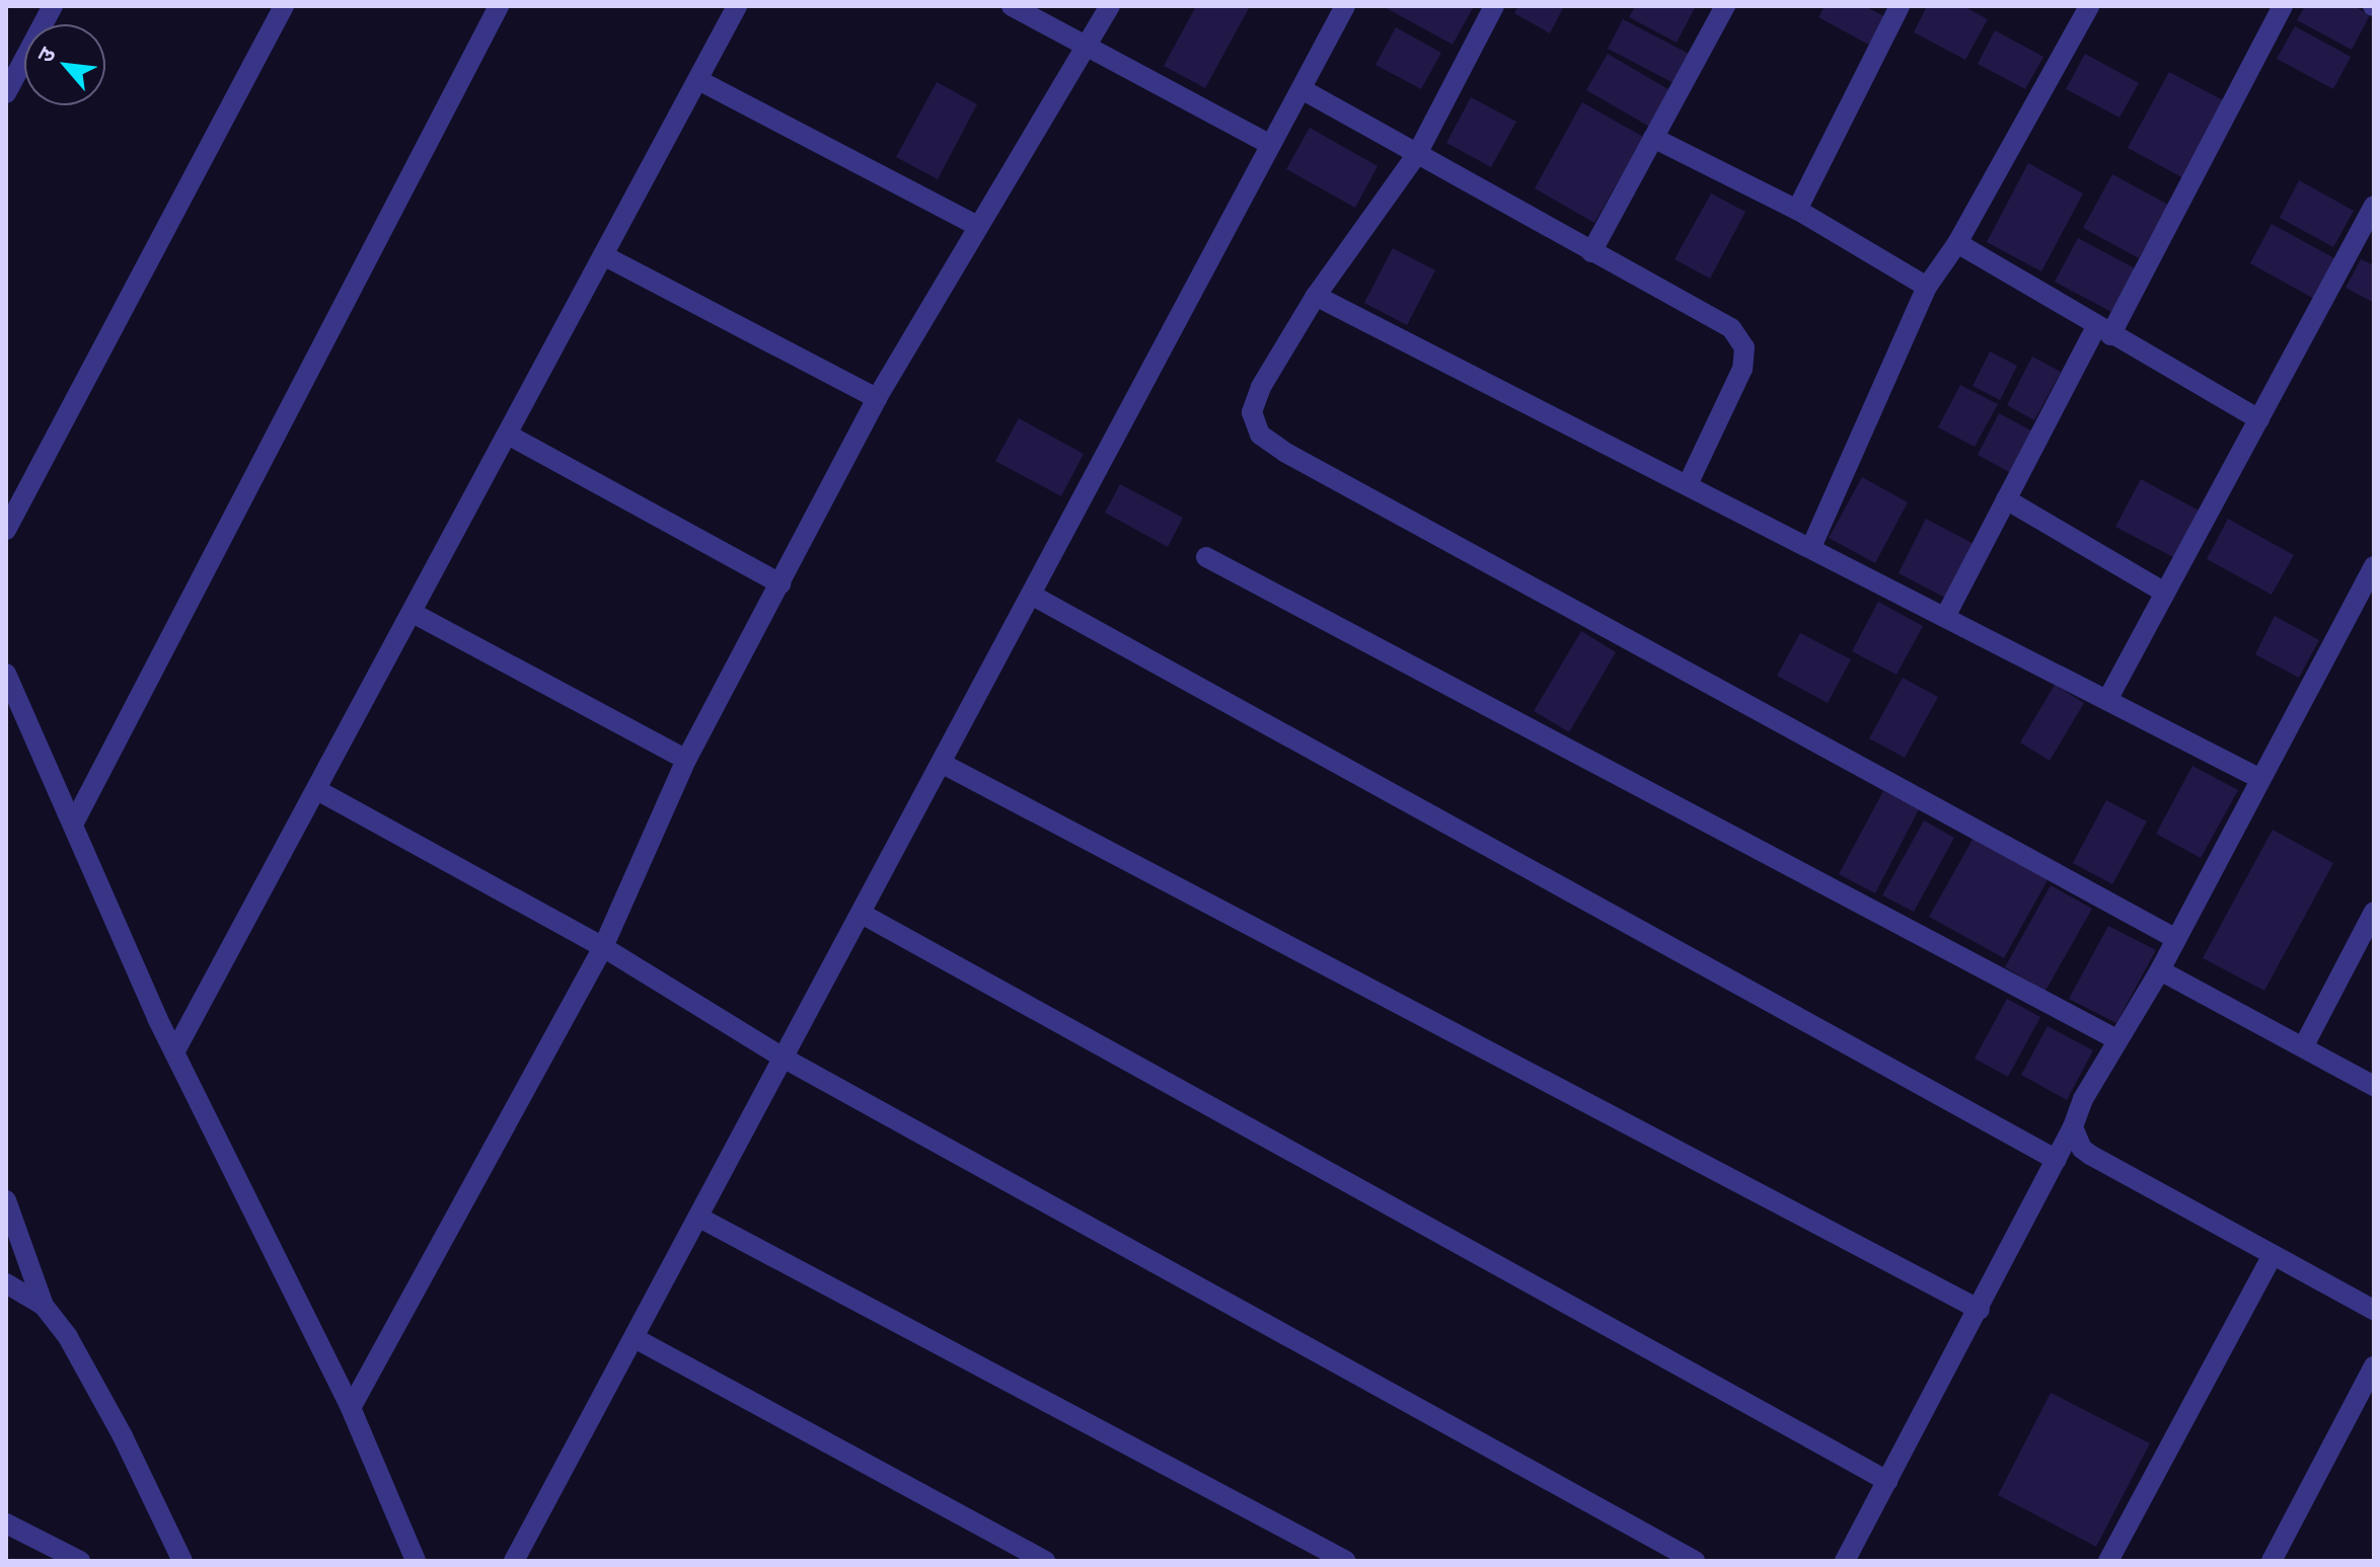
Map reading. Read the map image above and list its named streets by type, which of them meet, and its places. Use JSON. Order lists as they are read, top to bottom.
{
  "north": "top left"
}
